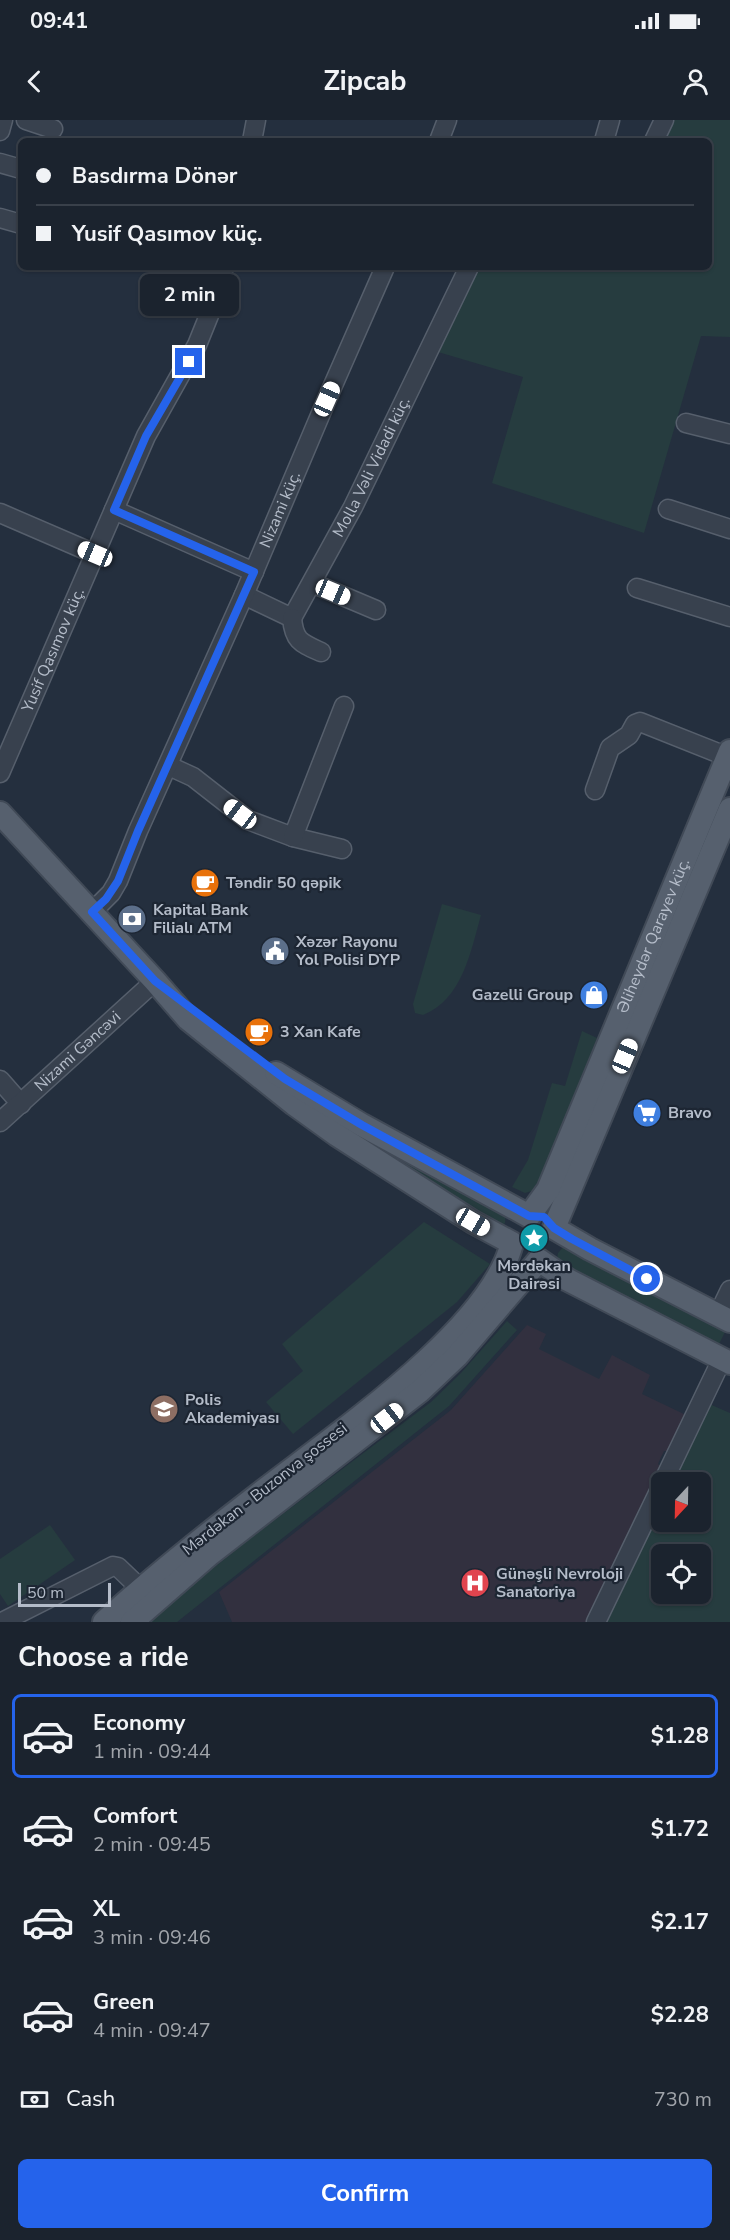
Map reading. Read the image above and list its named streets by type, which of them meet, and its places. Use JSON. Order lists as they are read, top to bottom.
{
  "streets": {
    "main road": ["Əliheydər Qarayev küç.", "Mərdəkan - Buzonva şossesi"],
    "street": [
      "Molla Vəli Vidadi küç.",
      "Nizami küç.",
      "Yusif Qasımov küç.",
      "Nizami Gəncəvi"
    ]
  },
  "crossings": [
    ["Əliheydər Qarayev küç.", "Mərdəkan - Buzonva şossesi"]
  ],
  "places": {
    "cafe": ["Təndir 50 qəpik", "3 Xan Kafe"],
    "bank": ["Kapital Bank Filialı ATM"],
    "public building": ["Xəzər Rayonu Yol Polisi DYP"],
    "shop": ["Gazelli Group"],
    "supermarket": ["Bravo"],
    "place": ["Mərdəkan Dairəsi"],
    "school or university": ["Polis Akademiyası"],
    "hospital": ["Günəşli Nevroloji Sanatoriya"]
  },
  "scale_bar": "50 m",
  "north": "bottom",
  "page": {
    "status": "09:41",
    "header": "Zipcab",
    "banner": ["Basdırma Dönər", "Yusif Qasımov küç."],
    "bubble": "2 min",
    "scale": "50 m",
    "heading": "Choose a ride",
    "list": [
      {
        "name": "Economy",
        "note": "1 min · 09:44",
        "value": "$1.28"
      },
      {
        "name": "Comfort",
        "note": "2 min · 09:45",
        "value": "$1.72"
      },
      {
        "name": "XL",
        "note": "3 min · 09:46",
        "value": "$2.17"
      },
      {
        "name": "Green",
        "note": "4 min · 09:47",
        "value": "$2.28"
      }
    ],
    "pay": ["Cash", "730 m"],
    "buttons": "Confirm"
  }
}
